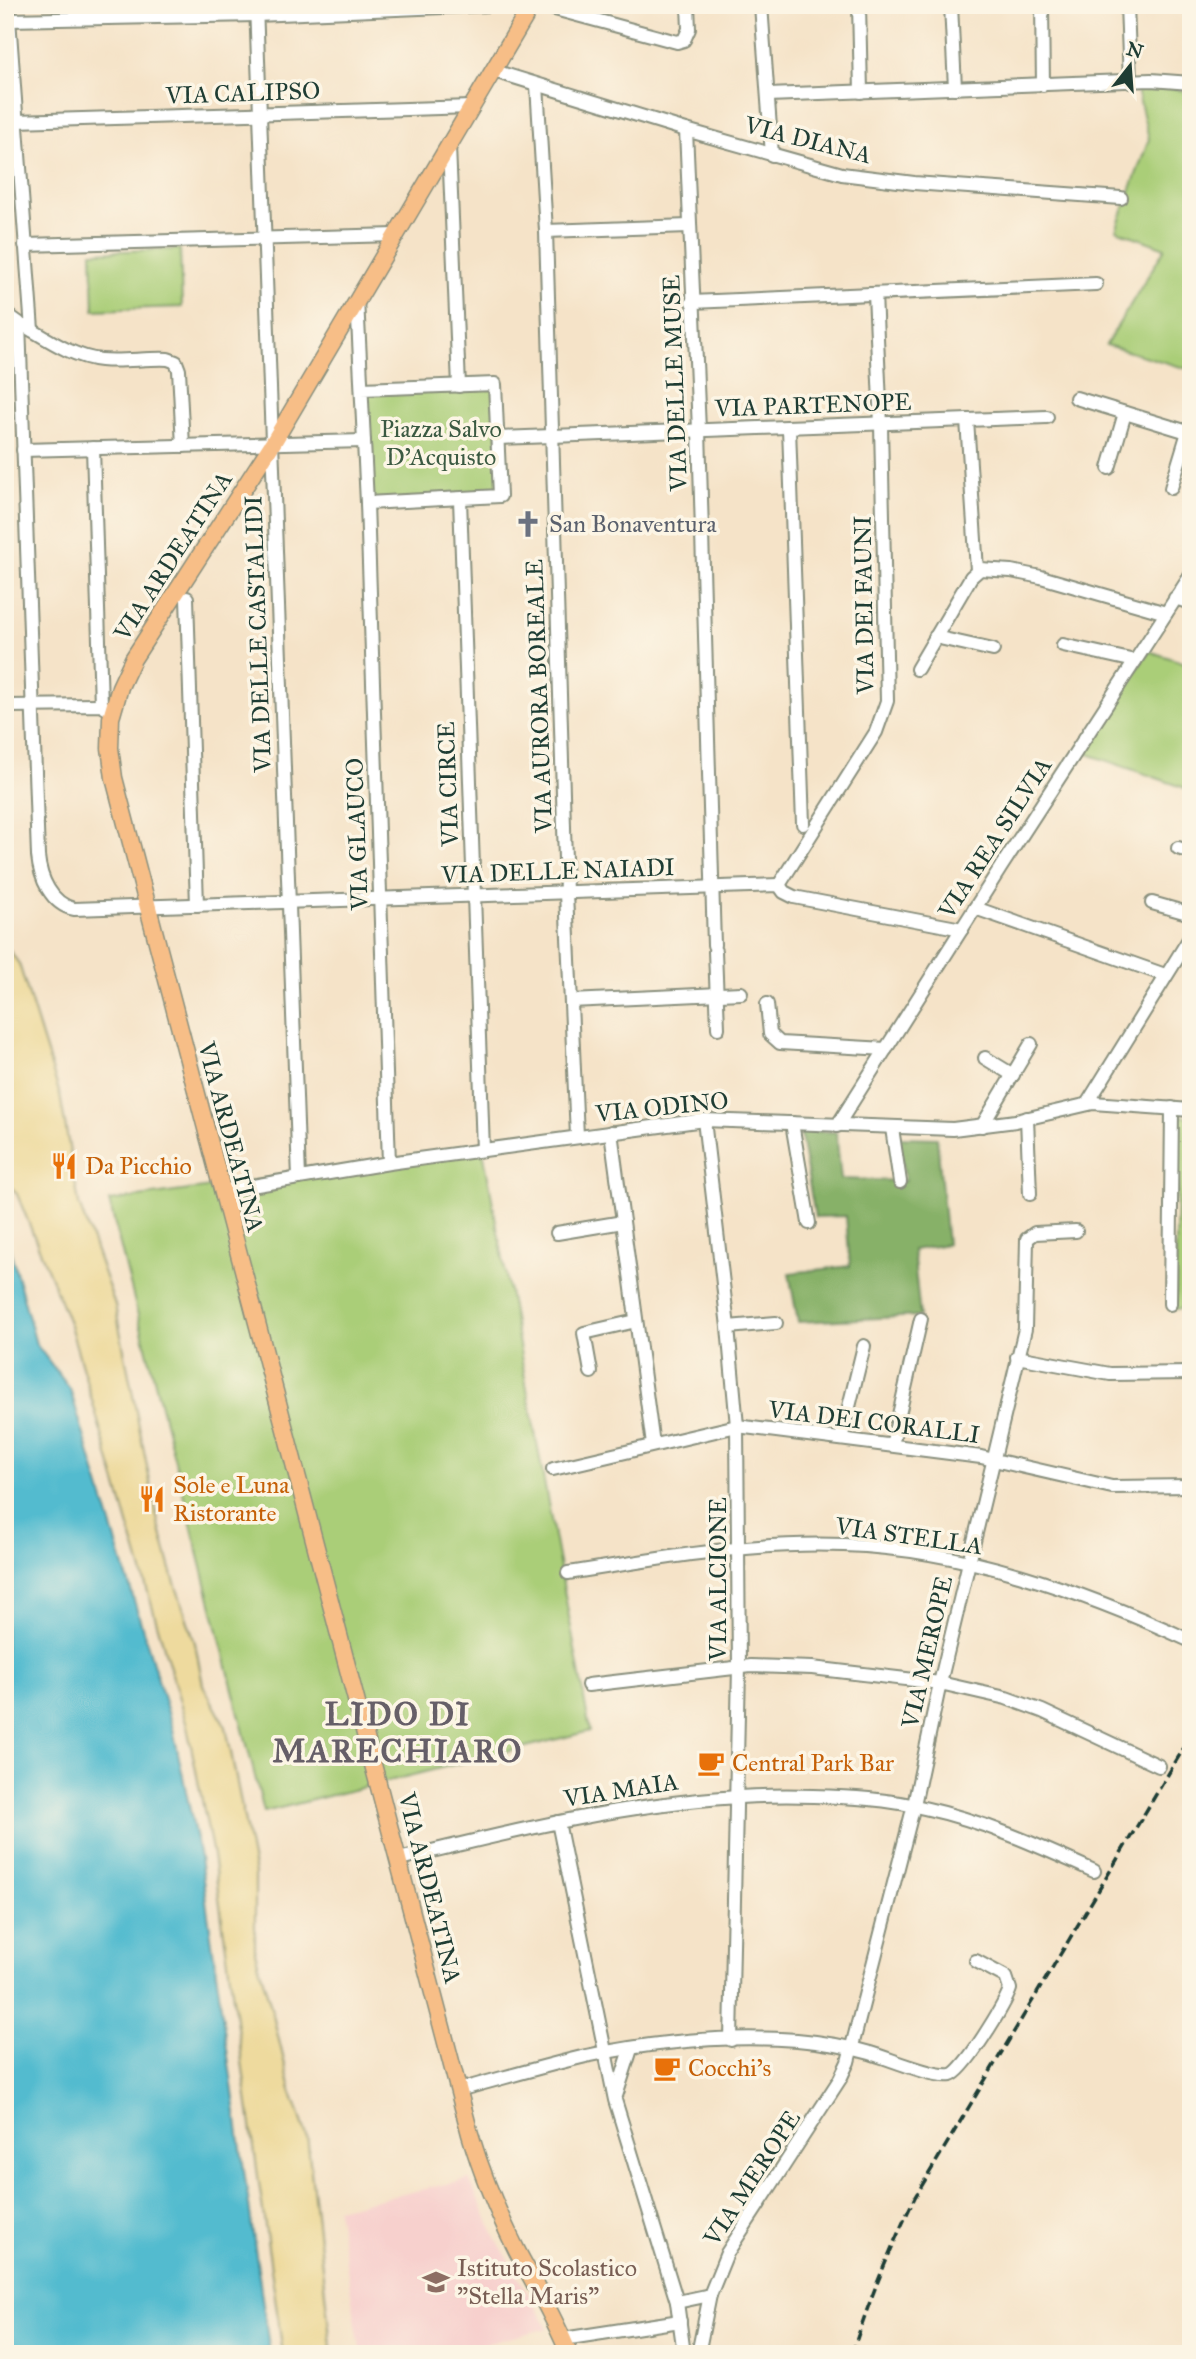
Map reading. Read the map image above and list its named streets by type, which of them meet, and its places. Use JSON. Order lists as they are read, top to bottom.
{
  "streets": {
    "main road": ["VIA ARDEATINA"],
    "street": [
      "VIA CALIPSO",
      "VIA DIANA",
      "VIA DELLE MUSE",
      "VIA PARTENOPE",
      "VIA DEI FAUNI",
      "VIA DELLE CASTALIDI",
      "VIA AURORA BOREALE",
      "VIA CIRCE",
      "VIA GLAUCO",
      "VIA REA SILVIA",
      "VIA DELLE NAIADI",
      "VIA ODINO",
      "VIA DEI CORALLI",
      "VIA STELLA",
      "VIA ALCIONE",
      "VIA MEROPE",
      "VIA MAIA"
    ]
  },
  "crossings": [
    ["VIA CALIPSO", "VIA ARDEATINA"],
    ["VIA CALIPSO", "VIA DELLE CASTALIDI"],
    ["VIA DIANA", "VIA DELLE MUSE"],
    ["VIA DIANA", "VIA ARDEATINA"],
    ["VIA DIANA", "VIA AURORA BOREALE"],
    ["VIA DELLE MUSE", "VIA PARTENOPE"],
    ["VIA DELLE MUSE", "VIA DELLE NAIADI"],
    ["VIA PARTENOPE", "VIA DEI FAUNI"],
    ["VIA PARTENOPE", "VIA AURORA BOREALE"],
    ["VIA ARDEATINA", "VIA DELLE CASTALIDI"],
    ["VIA ARDEATINA", "VIA DELLE NAIADI"],
    ["VIA ARDEATINA", "VIA ODINO"],
    ["VIA ARDEATINA", "VIA MAIA"],
    ["VIA DEI FAUNI", "VIA DELLE NAIADI"],
    ["VIA DELLE CASTALIDI", "VIA DELLE NAIADI"],
    ["VIA DELLE CASTALIDI", "VIA ODINO"],
    ["VIA AURORA BOREALE", "VIA DELLE NAIADI"],
    ["VIA AURORA BOREALE", "VIA ODINO"],
    ["VIA CIRCE", "VIA DELLE NAIADI"],
    ["VIA CIRCE", "VIA ODINO"],
    ["VIA GLAUCO", "VIA DELLE NAIADI"],
    ["VIA GLAUCO", "VIA ODINO"],
    ["VIA REA SILVIA", "VIA DELLE NAIADI"],
    ["VIA REA SILVIA", "VIA ODINO"],
    ["VIA ODINO", "VIA ALCIONE"],
    ["VIA DEI CORALLI", "VIA ALCIONE"],
    ["VIA DEI CORALLI", "VIA MEROPE"],
    ["VIA STELLA", "VIA ALCIONE"],
    ["VIA STELLA", "VIA MEROPE"],
    ["VIA ALCIONE", "VIA MAIA"],
    ["VIA MEROPE", "VIA MAIA"]
  ],
  "districts": ["LIDO DI MARECHIARO"],
  "parks": ["Piazza Salvo D'Acquisto"],
  "places": {
    "church": ["San Bonaventura"],
    "restaurant": ["Da Picchio", "Sole e Luna Ristorante"],
    "cafe": ["Central Park Bar", "Cocchi’s"],
    "school or university": ["Istituto Scolastico \"Stella Maris\""]
  },
  "north": "top"
}
